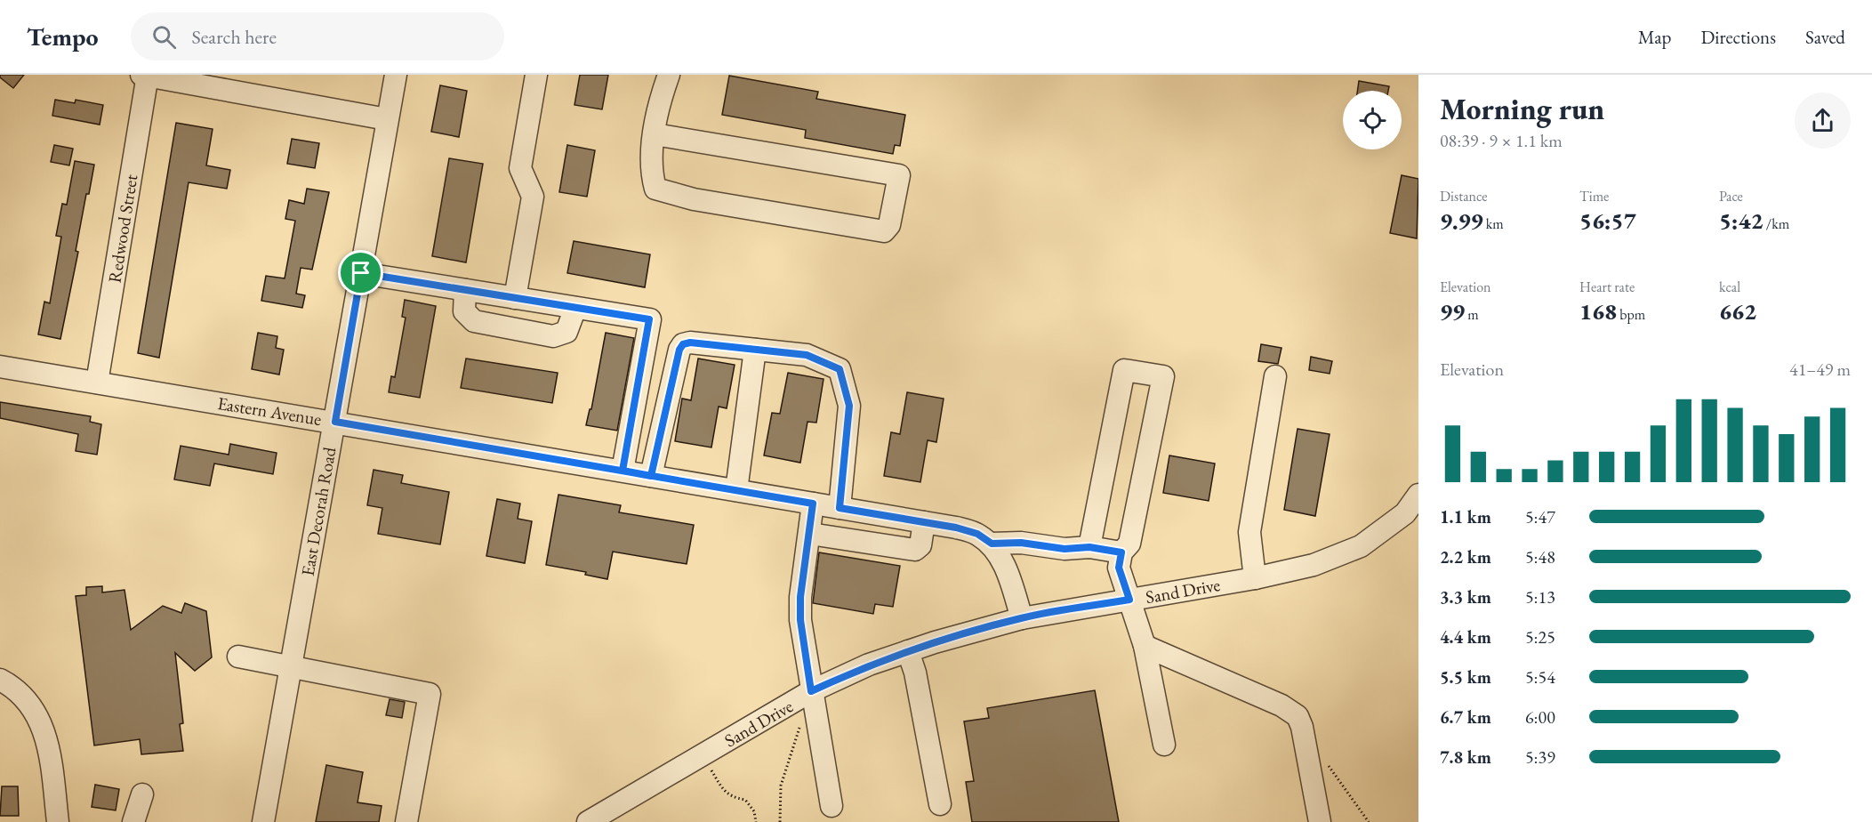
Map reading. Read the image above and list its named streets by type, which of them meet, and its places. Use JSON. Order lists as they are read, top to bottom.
{
  "streets": {
    "street": [
      "Redwood Street",
      "Eastern Avenue",
      "East Decorah Road",
      "Sand Drive"
    ]
  },
  "crossings": [
    ["Redwood Street", "Eastern Avenue"],
    ["Eastern Avenue", "East Decorah Road"]
  ],
  "page": {
    "header": "Tempo",
    "search": "Search here",
    "nav": ["Map", "Directions", "Saved"],
    "heading": ["Morning run", "08:39 · 9 × 1.1 km"],
    "stats": [
      ["Distance", "9.99 km"],
      ["Time", "56:57"],
      ["Pace", "5:42 /km"],
      ["Elevation", "99 m"],
      ["Heart rate", "168 bpm"],
      ["kcal", "662"]
    ],
    "chart": ["Elevation", "41–49 m"],
    "list": [
      {
        "name": "1.1 km",
        "note": "5:47"
      },
      {
        "name": "2.2 km",
        "note": "5:48"
      },
      {
        "name": "3.3 km",
        "note": "5:13"
      },
      {
        "name": "4.4 km",
        "note": "5:25"
      },
      {
        "name": "5.5 km",
        "note": "5:54"
      },
      {
        "name": "6.7 km",
        "note": "6:00"
      },
      {
        "name": "7.8 km",
        "note": "5:39"
      }
    ]
  }
}
